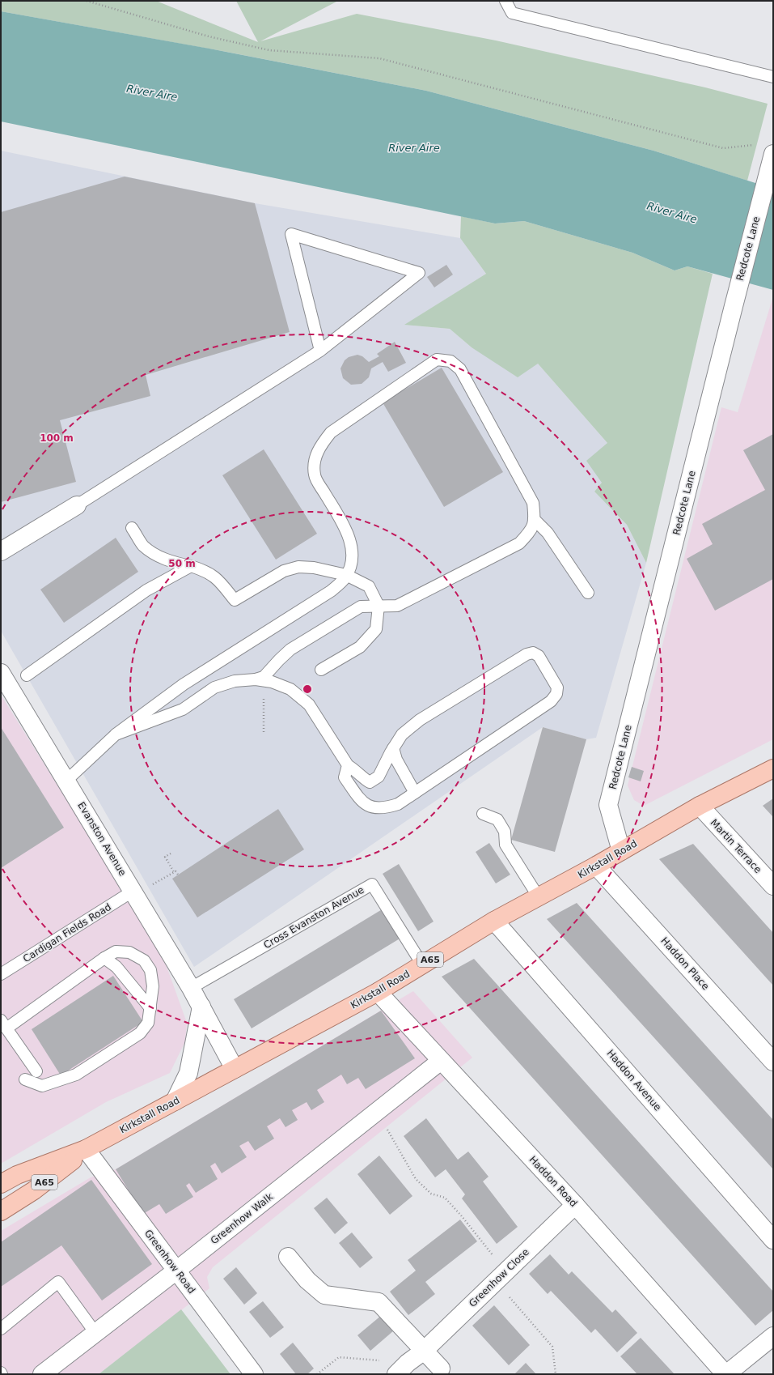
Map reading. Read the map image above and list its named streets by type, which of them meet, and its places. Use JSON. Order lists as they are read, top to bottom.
{
  "streets": {
    "main road": ["Kirkstall Road", "A65"],
    "street": [
      "Redcote Lane",
      "Evanston Avenue",
      "Martin Terrace",
      "Haddon Place",
      "Haddon Avenue",
      "Haddon Road",
      "Greenhow Walk",
      "Greenhow Road",
      "Greenhow Close"
    ],
    "lane": ["Cross Evanston Avenue", "Cardigan Fields Road"]
  },
  "crossings": [
    ["Redcote Lane", "Kirkstall Road"],
    ["Evanston Avenue", "Kirkstall Road"],
    ["Evanston Avenue", "Cross Evanston Avenue"],
    ["Evanston Avenue", "Cardigan Fields Road"],
    ["Martin Terrace", "Kirkstall Road"],
    ["Kirkstall Road", "Cross Evanston Avenue"],
    ["Kirkstall Road", "Haddon Place"],
    ["Kirkstall Road", "Haddon Avenue"],
    ["Kirkstall Road", "Haddon Road"],
    ["Kirkstall Road", "Greenhow Road"],
    ["Haddon Road", "Greenhow Walk"],
    ["Haddon Road", "Greenhow Close"],
    ["Greenhow Walk", "Greenhow Road"]
  ],
  "water": ["River Aire"],
  "rings": ["100 m", "50 m"]
}
